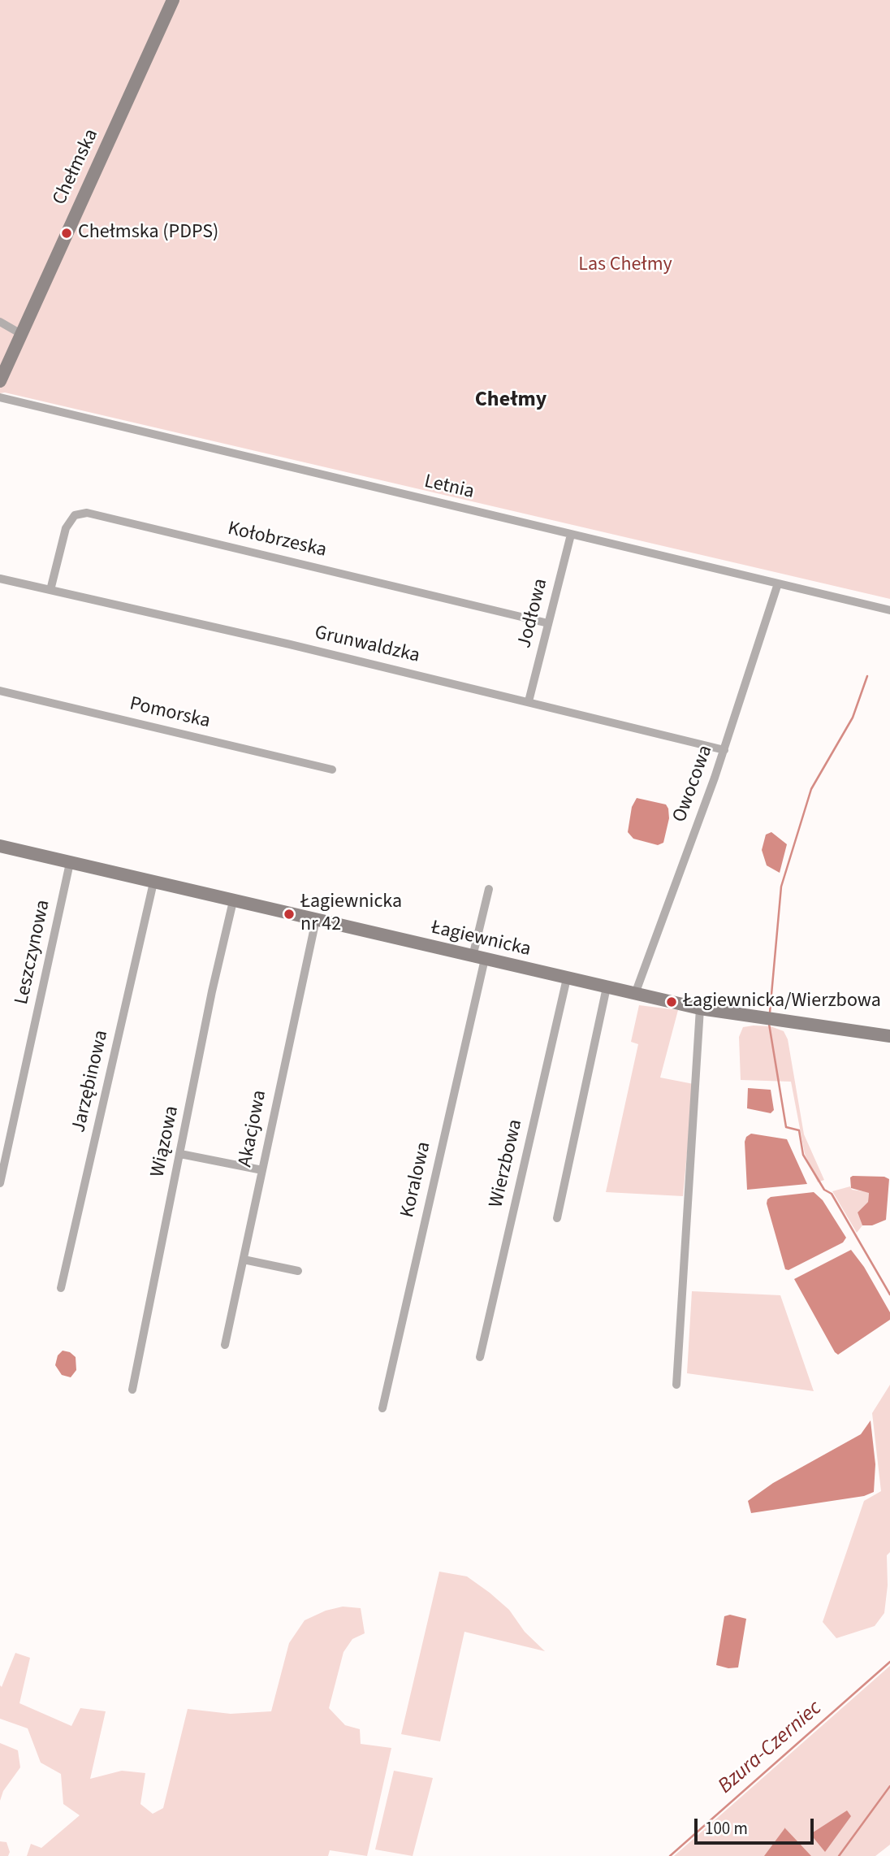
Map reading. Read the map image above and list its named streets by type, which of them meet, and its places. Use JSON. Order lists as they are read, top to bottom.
{
  "streets": {
    "street": [
      "Chełmska",
      "Letnia",
      "Kołobrzeska",
      "Jodłowa",
      "Grunwaldzka",
      "Pomorska",
      "Owocowa",
      "Łagiewnicka",
      "Leszczynowa",
      "Jarzębinowa",
      "Akacjowa",
      "Wiązowa",
      "Wierzbowa",
      "Koralowa"
    ]
  },
  "crossings": [
    ["Letnia", "Jodłowa"],
    ["Letnia", "Owocowa"],
    ["Kołobrzeska", "Jodłowa"],
    ["Kołobrzeska", "Grunwaldzka"],
    ["Jodłowa", "Grunwaldzka"],
    ["Grunwaldzka", "Owocowa"],
    ["Owocowa", "Łagiewnicka"],
    ["Łagiewnicka", "Leszczynowa"],
    ["Łagiewnicka", "Jarzębinowa"],
    ["Łagiewnicka", "Akacjowa"],
    ["Łagiewnicka", "Wiązowa"],
    ["Łagiewnicka", "Wierzbowa"],
    ["Łagiewnicka", "Koralowa"]
  ],
  "districts": ["Chełmy"],
  "water": ["Bzura-Czerniec"],
  "parks": ["Las Chełmy"],
  "places": ["Chełmska (PDPS)", "Łagiewnicka nr 42", "Łagiewnicka/Wierzbowa"],
  "scale_bar": "100 m"
}
